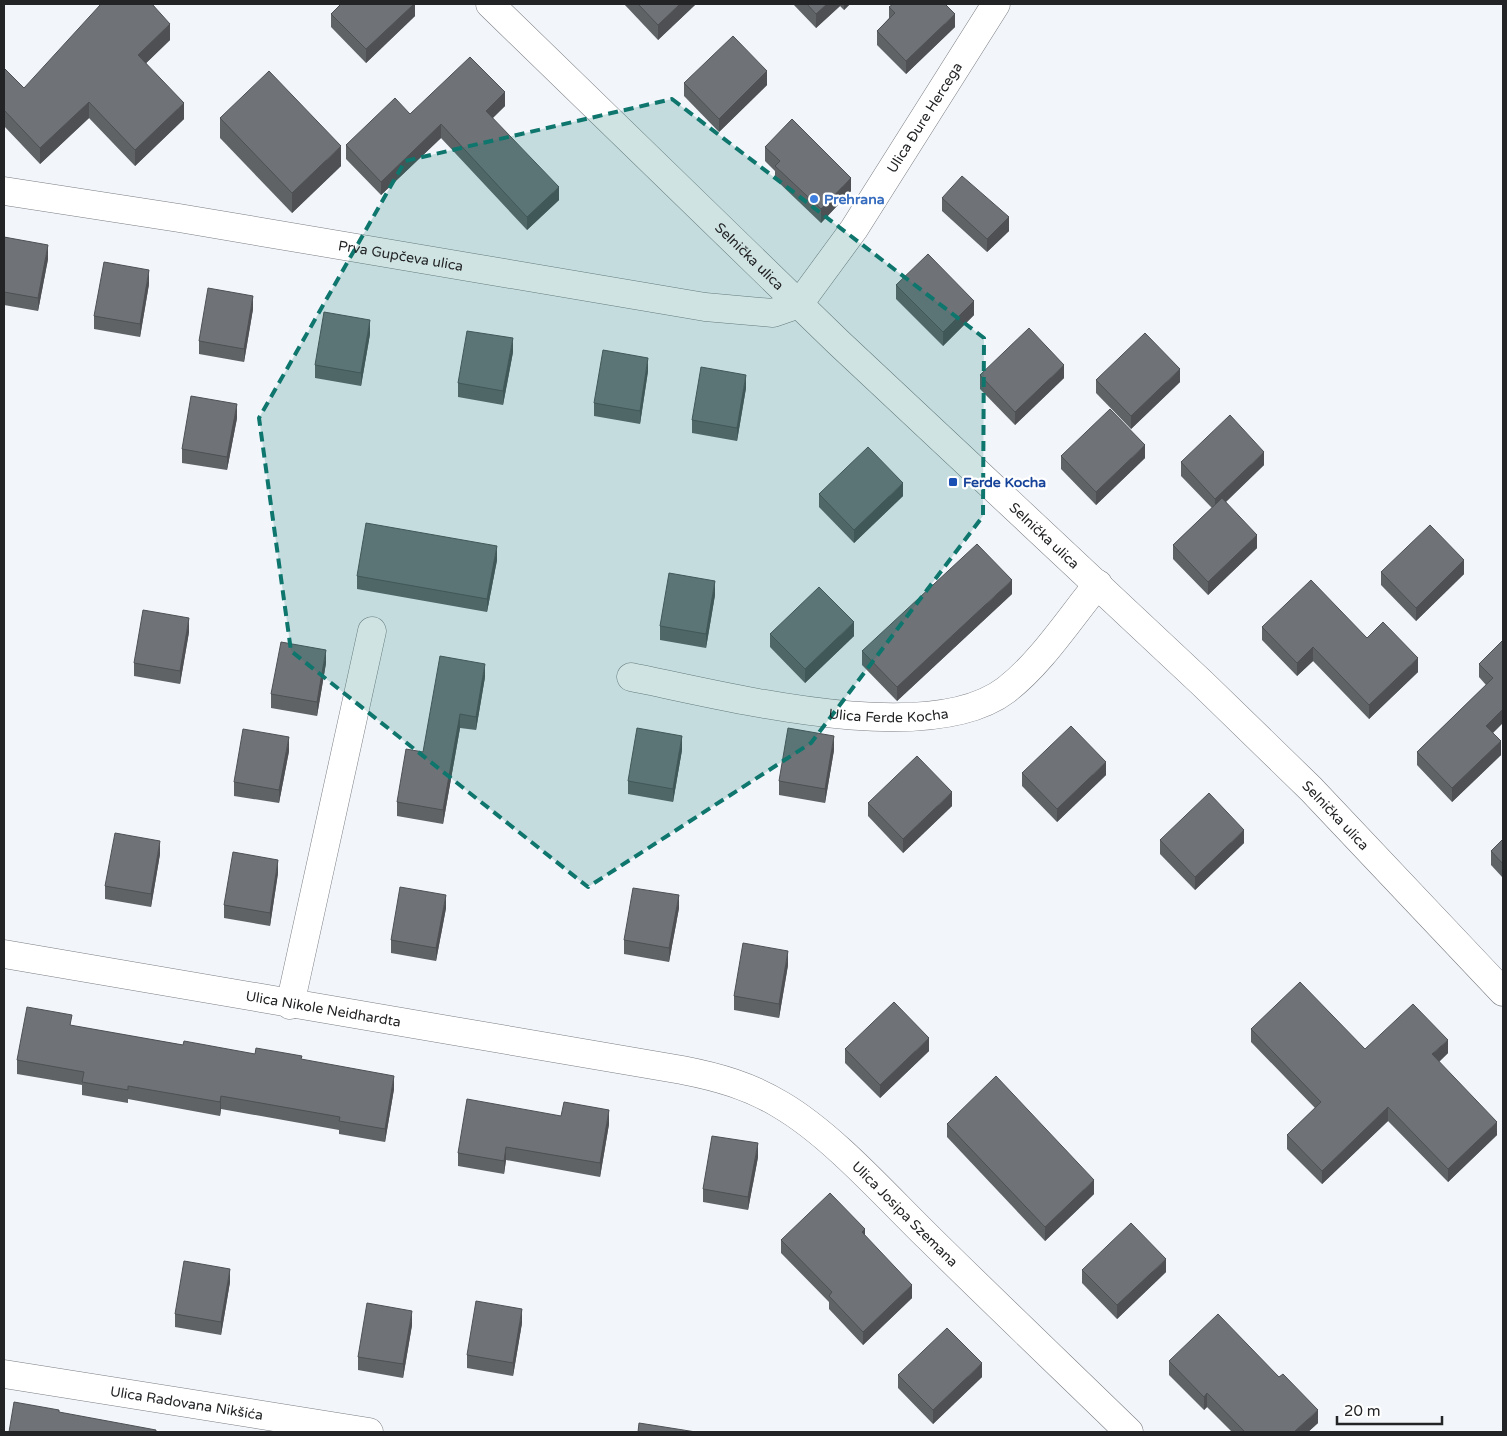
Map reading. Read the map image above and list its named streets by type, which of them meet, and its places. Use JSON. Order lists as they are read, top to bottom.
{
  "streets": {
    "street": [
      "Ulica Đure Hercega",
      "Selnička ulica",
      "Prva Gupčeva ulica",
      "Ulica Ferde Kocha",
      "Ulica Nikole Neidhardta",
      "Ulica Josipa Szemana",
      "Ulica Radovana Nikšića"
    ]
  },
  "crossings": [
    ["Ulica Đure Hercega", "Selnička ulica"],
    ["Ulica Đure Hercega", "Prva Gupčeva ulica"],
    ["Selnička ulica", "Prva Gupčeva ulica"],
    ["Selnička ulica", "Ulica Ferde Kocha"],
    ["Ulica Nikole Neidhardta", "Ulica Josipa Szemana"]
  ],
  "places": {
    "other": ["Prehrana"],
    "transit": ["Ferde Kocha"]
  },
  "scale_bar": "20 m"
}
